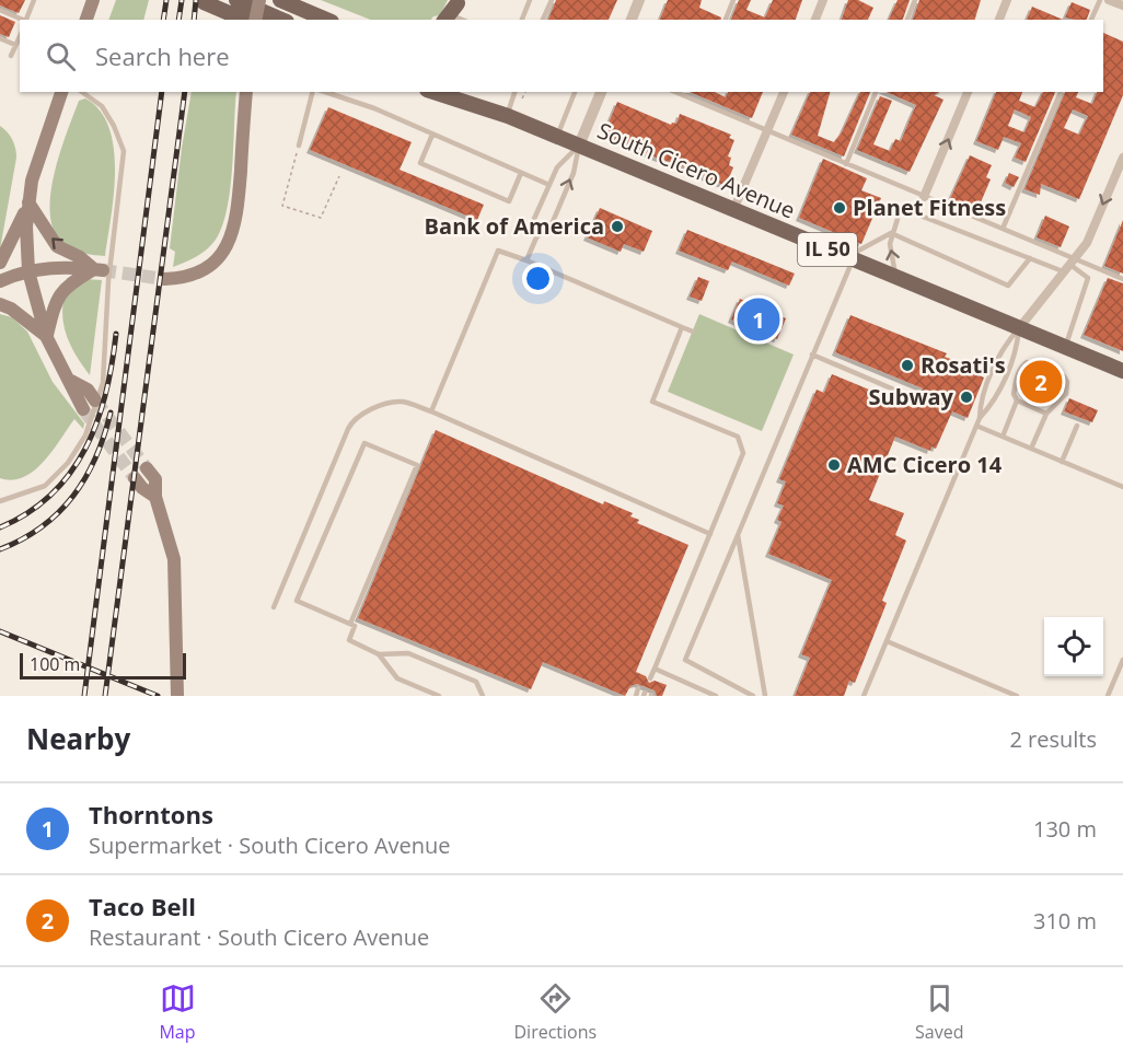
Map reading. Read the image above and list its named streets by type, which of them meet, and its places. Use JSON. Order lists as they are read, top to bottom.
{
  "streets": {
    "main road": ["South Cicero Avenue", "IL 50"]
  },
  "places": [
    "Planet Fitness",
    "Bank of America",
    "Rosati's",
    "Subway",
    "AMC Cicero 14"
  ],
  "scale_bar": "100 m",
  "page": {
    "search": "Search here",
    "pins": ["1", "2"],
    "scale": "100 m",
    "heading": ["Nearby", "2 results"],
    "list": [
      {
        "mark": "1",
        "name": "Thorntons",
        "note": "Supermarket · South Cicero Avenue",
        "value": "130 m"
      },
      {
        "mark": "2",
        "name": "Taco Bell",
        "note": "Restaurant · South Cicero Avenue",
        "value": "310 m"
      }
    ],
    "nav": ["Map", "Directions", "Saved"]
  }
}
